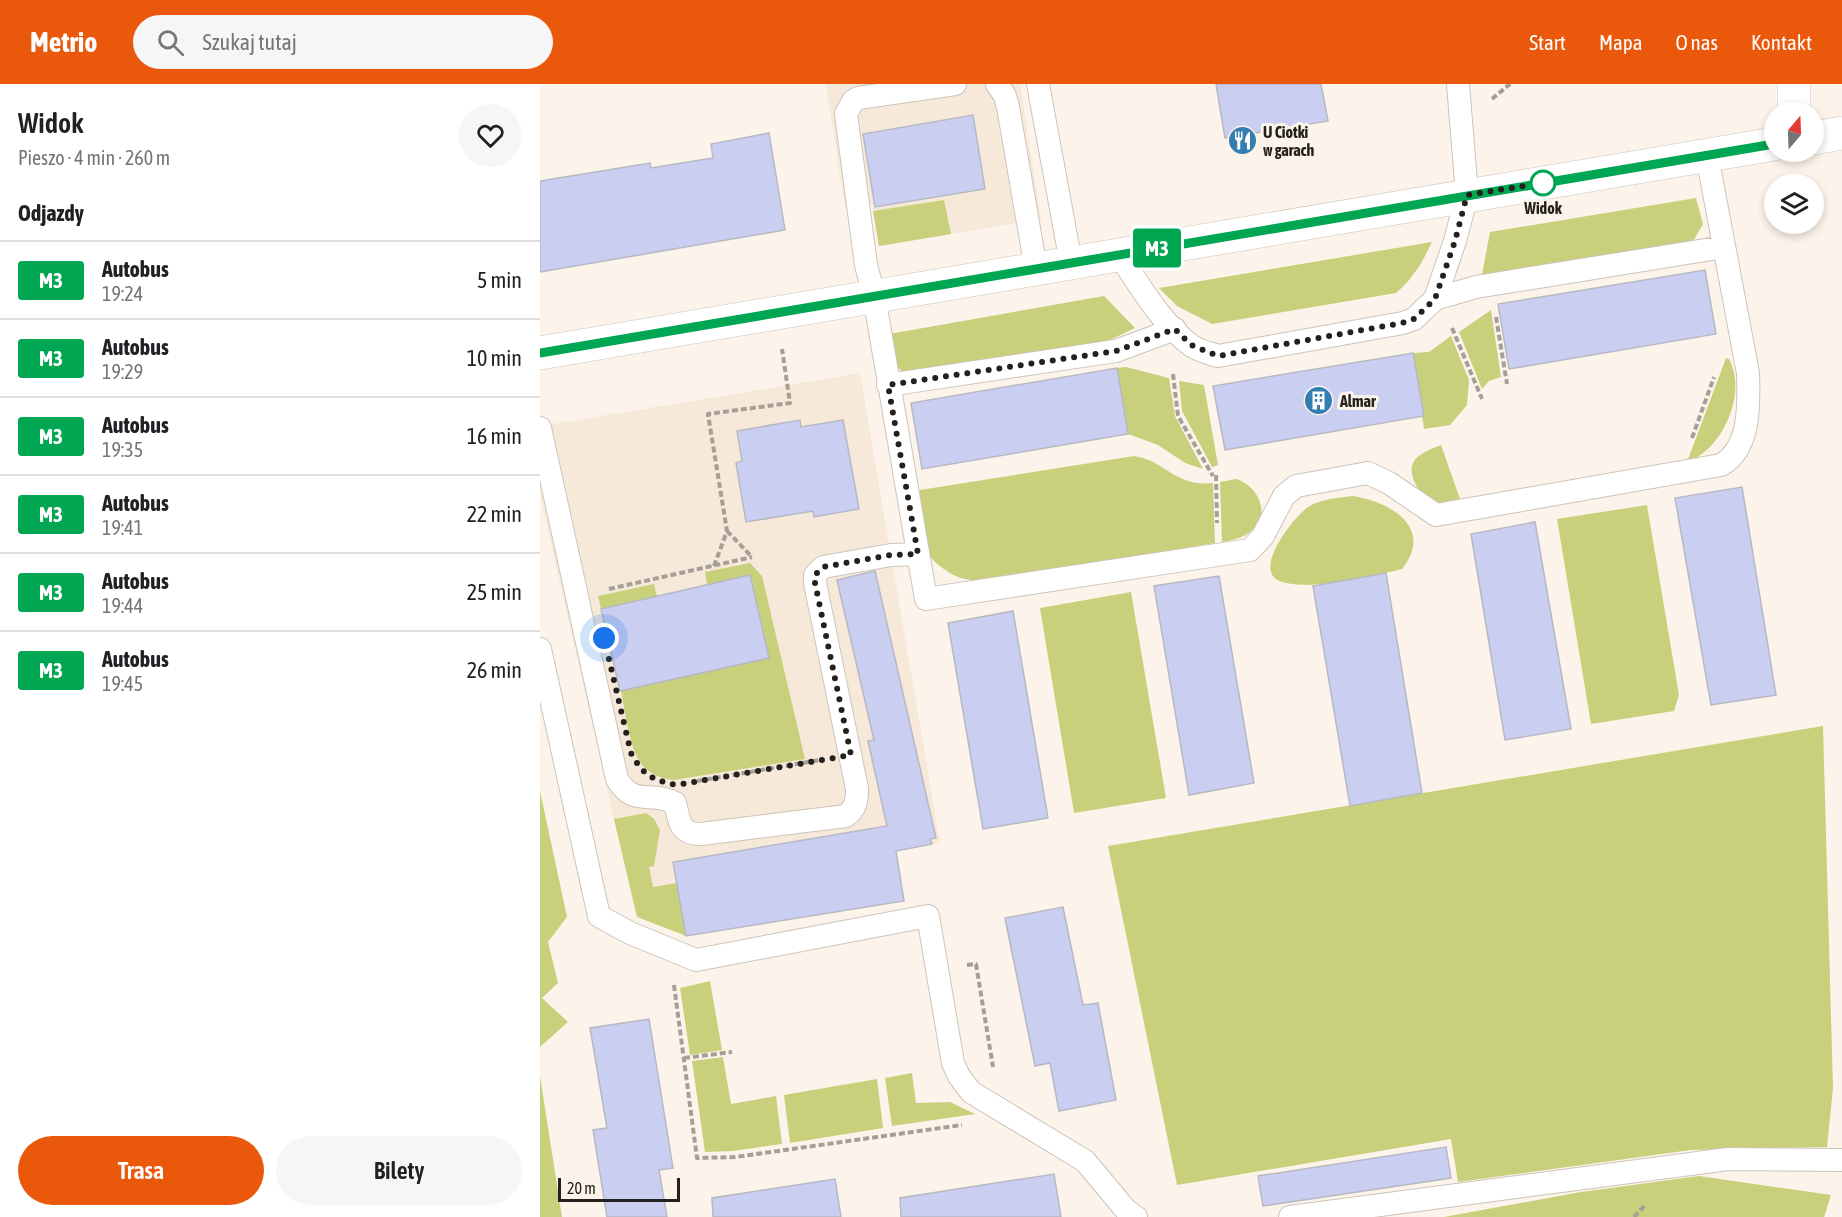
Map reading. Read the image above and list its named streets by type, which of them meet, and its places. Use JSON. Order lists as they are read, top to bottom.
{
  "places": {
    "restaurant": ["U Ciotki w garach"],
    "other": ["Widok"],
    "building": ["Almar"]
  },
  "lines": ["bus line M3"],
  "scale_bar": "20 m",
  "north": "top",
  "page": {
    "header": "Metrio",
    "search": "Szukaj tutaj",
    "nav": [
      "Start",
      "Mapa",
      "O nas",
      "Kontakt"
    ],
    "heading": [
      ["Widok", "Pieszo · 4 min · 260 m"],
      "Odjazdy"
    ],
    "on_map": "M3",
    "list": [
      {
        "mark": "M3",
        "name": "Autobus",
        "note": "19:24",
        "value": "5 min"
      },
      {
        "mark": "M3",
        "name": "Autobus",
        "note": "19:29",
        "value": "10 min"
      },
      {
        "mark": "M3",
        "name": "Autobus",
        "note": "19:35",
        "value": "16 min"
      },
      {
        "mark": "M3",
        "name": "Autobus",
        "note": "19:41",
        "value": "22 min"
      },
      {
        "mark": "M3",
        "name": "Autobus",
        "note": "19:44",
        "value": "25 min"
      },
      {
        "mark": "M3",
        "name": "Autobus",
        "note": "19:45",
        "value": "26 min"
      }
    ],
    "buttons": ["Trasa", "Bilety"],
    "scale": "20 m"
  }
}
